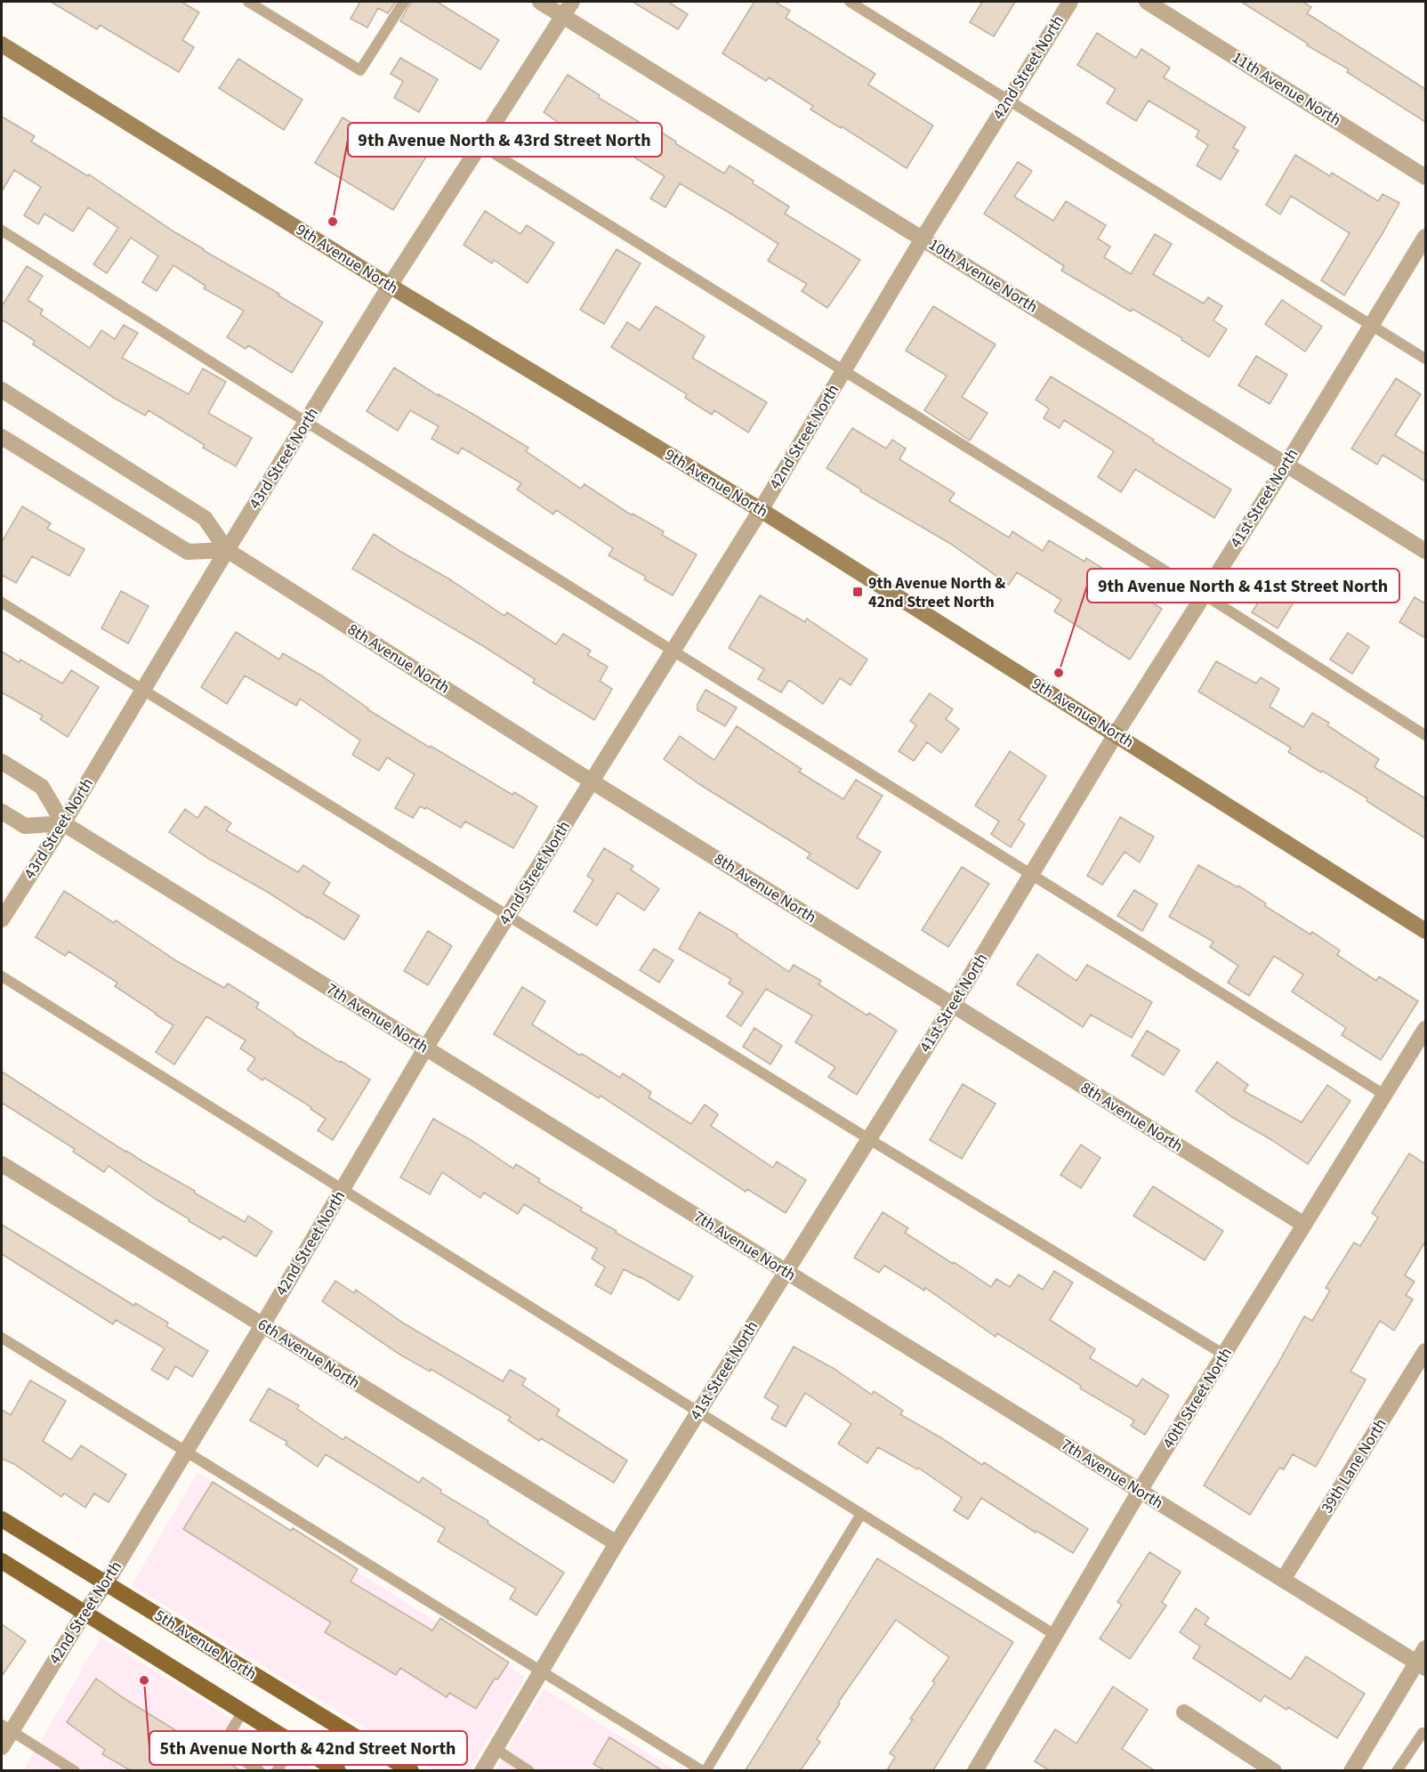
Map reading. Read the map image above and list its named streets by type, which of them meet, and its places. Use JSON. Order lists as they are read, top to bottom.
{
  "streets": {
    "main road": ["5th Avenue North"],
    "street": [
      "42nd Street North",
      "11th Avenue North",
      "9th Avenue North",
      "10th Avenue North",
      "43rd Street North",
      "41st Street North",
      "8th Avenue North",
      "7th Avenue North",
      "6th Avenue North",
      "40th Street North",
      "39th Lane North"
    ]
  },
  "crossings": [
    ["42nd Street North", "9th Avenue North"],
    ["42nd Street North", "10th Avenue North"],
    ["42nd Street North", "8th Avenue North"],
    ["42nd Street North", "7th Avenue North"],
    ["42nd Street North", "6th Avenue North"],
    ["42nd Street North", "5th Avenue North"],
    ["9th Avenue North", "43rd Street North"],
    ["9th Avenue North", "41st Street North"],
    ["10th Avenue North", "43rd Street North"],
    ["10th Avenue North", "41st Street North"],
    ["43rd Street North", "8th Avenue North"],
    ["43rd Street North", "7th Avenue North"],
    ["41st Street North", "8th Avenue North"],
    ["41st Street North", "7th Avenue North"],
    ["41st Street North", "6th Avenue North"],
    ["8th Avenue North", "40th Street North"],
    ["7th Avenue North", "40th Street North"],
    ["7th Avenue North", "39th Lane North"]
  ],
  "places": {
    "other": ["9th Avenue North & 43rd Street North", "9th Avenue North & 41st Street North", "5th Avenue North & 42nd Street North"],
    "transit": ["9th Avenue North & 42nd Street North"]
  }
}
